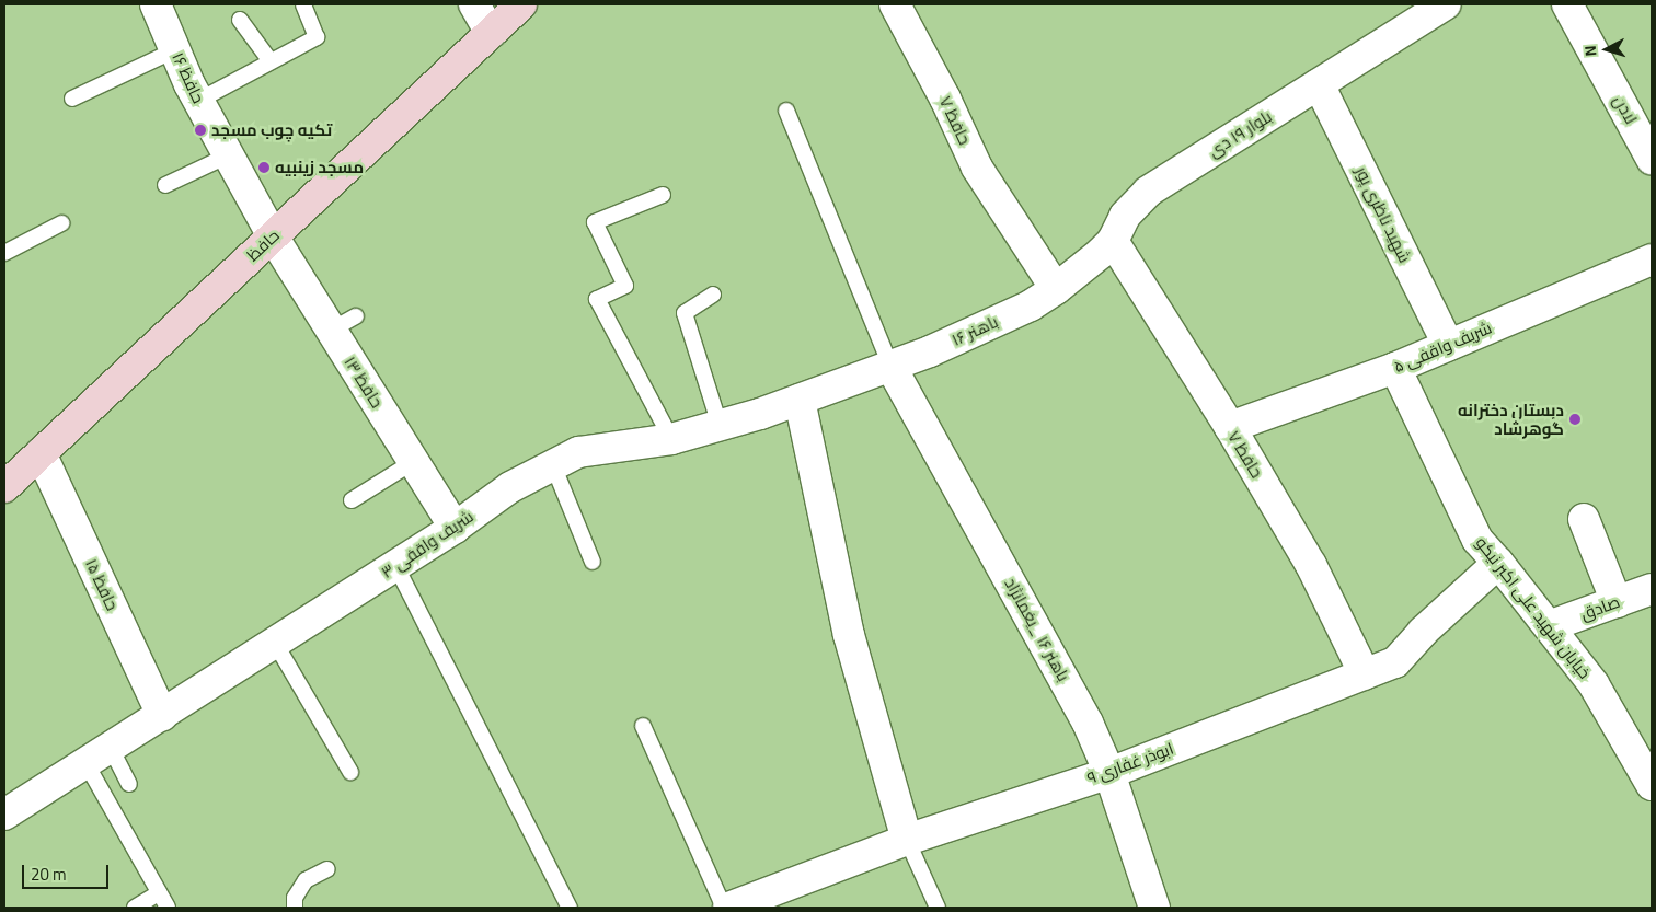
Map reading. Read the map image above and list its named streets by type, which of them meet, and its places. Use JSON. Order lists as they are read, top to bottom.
{
  "streets": {
    "main road": ["حافظ"],
    "street": [
      "حافظ ۱۶",
      "لادن",
      "حافظ ۷",
      "بلوار ۱۹ دی",
      "شهید ناظری پور",
      "باهنر ۱۶",
      "شریف واقفی ۵",
      "حافظ ۱۳",
      "شریف واقفی ۳",
      "حافظ ۱۵",
      "خیابان شهید علی اکبر نیکو",
      "صادق",
      "باهنر ۱۶ _یغمانژاد",
      "ابوذر غفاری ۹"
    ]
  },
  "crossings": [
    ["حافظ ۱۶", "حافظ"],
    ["حافظ ۱۶", "حافظ ۱۳"],
    ["حافظ ۷", "بلوار ۱۹ دی"],
    ["حافظ ۷", "باهنر ۱۶"],
    ["حافظ ۷", "شریف واقفی ۵"],
    ["حافظ ۷", "ابوذر غفاری ۹"],
    ["بلوار ۱۹ دی", "شهید ناظری پور"],
    ["بلوار ۱۹ دی", "باهنر ۱۶"],
    ["شهید ناظری پور", "شریف واقفی ۵"],
    ["حافظ", "حافظ ۱۳"],
    ["حافظ", "حافظ ۱۵"],
    ["باهنر ۱۶", "شریف واقفی ۳"],
    ["باهنر ۱۶", "باهنر ۱۶ _یغمانژاد"],
    ["شریف واقفی ۵", "خیابان شهید علی اکبر نیکو"],
    ["حافظ ۱۳", "شریف واقفی ۳"],
    ["شریف واقفی ۳", "حافظ ۱۵"],
    ["شریف واقفی ۳", "باهنر ۱۶ _یغمانژاد"],
    ["خیابان شهید علی اکبر نیکو", "صادق"],
    ["خیابان شهید علی اکبر نیکو", "ابوذر غفاری ۹"],
    ["باهنر ۱۶ _یغمانژاد", "ابوذر غفاری ۹"]
  ],
  "places": ["تکیه چوب مسجد", "مسجد زینبیه", "دبستان دخترانه گوهرشاد"],
  "scale_bar": "20 m",
  "north": "left"
}
